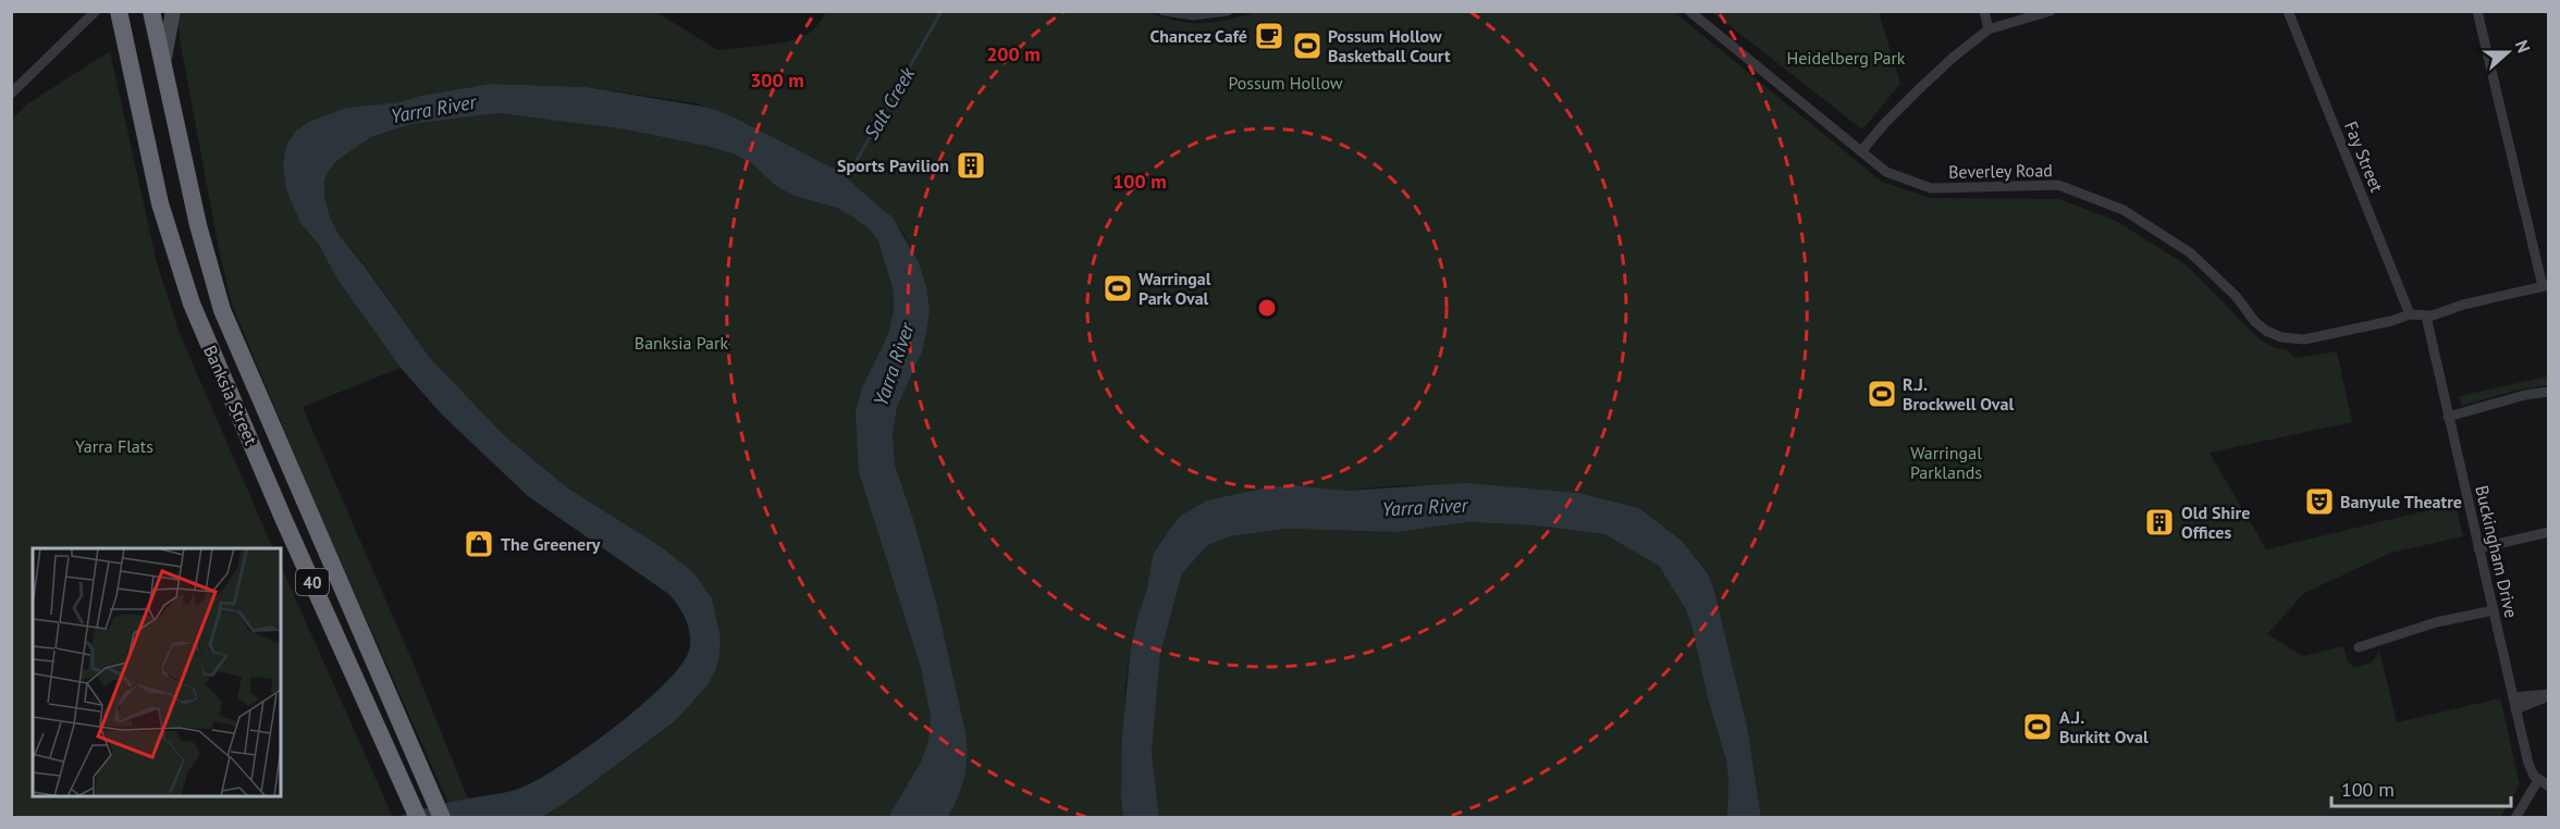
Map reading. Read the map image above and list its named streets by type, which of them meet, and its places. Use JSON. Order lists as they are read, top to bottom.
{
  "streets": {
    "highway": ["Banksia Street", "40"],
    "street": ["Fay Street", "Beverley Road", "Buckingham Drive"]
  },
  "crossings": [
    ["Fay Street", "Beverley Road"],
    ["Beverley Road", "Buckingham Drive"]
  ],
  "water": ["Salt Creek", "Yarra River"],
  "parks": [
    "Heidelberg Park",
    "Possum Hollow",
    "Banksia Park",
    "Yarra Flats",
    "Warringal Parklands"
  ],
  "places": {
    "cafe": ["Chancez Café"],
    "sports": [
      "Possum Hollow Basketball Court",
      "Warringal Park Oval",
      "R.J. Brockwell Oval",
      "A.J. Burkitt Oval"
    ],
    "building": ["Sports Pavilion", "Old Shire Offices"],
    "theatre": ["Banyule Theatre"],
    "shop": ["The Greenery"]
  },
  "scale_bar": "100 m",
  "north": "right",
  "rings": ["200 m", "300 m", "100 m"]
}
